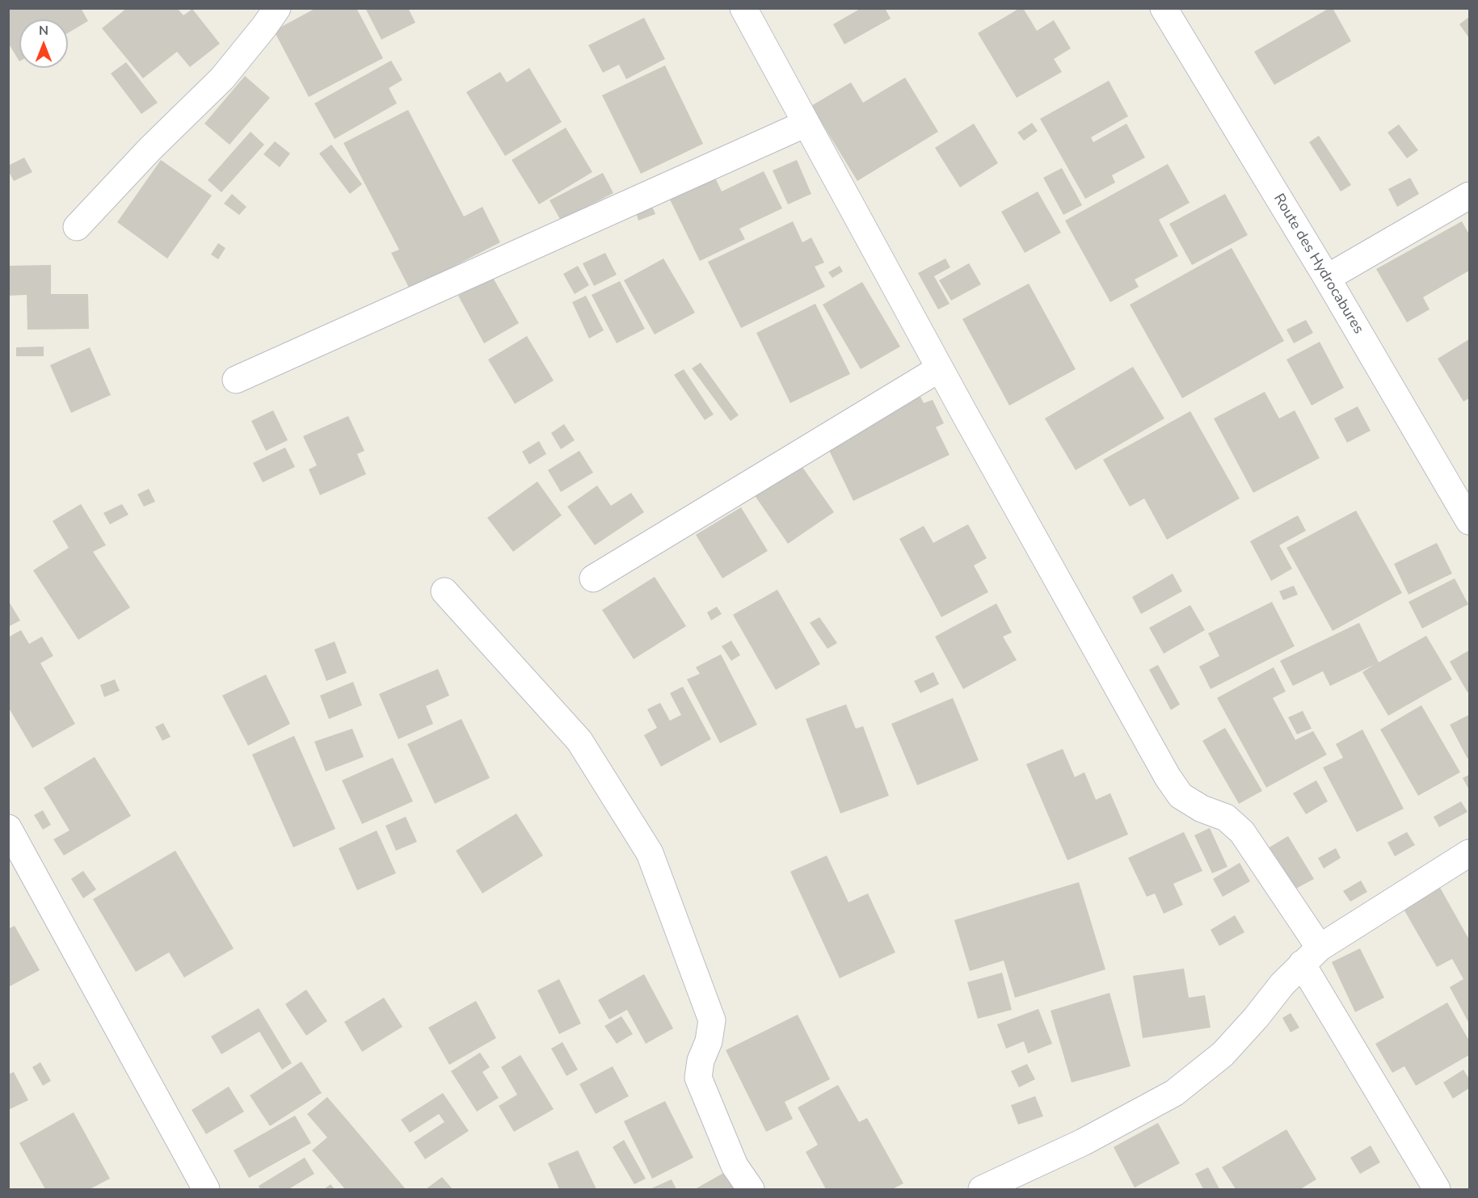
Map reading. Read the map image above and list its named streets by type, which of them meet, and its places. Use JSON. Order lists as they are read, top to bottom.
{
  "streets": {
    "street": ["Route des Hydrocabures"]
  },
  "north": "top"
}
